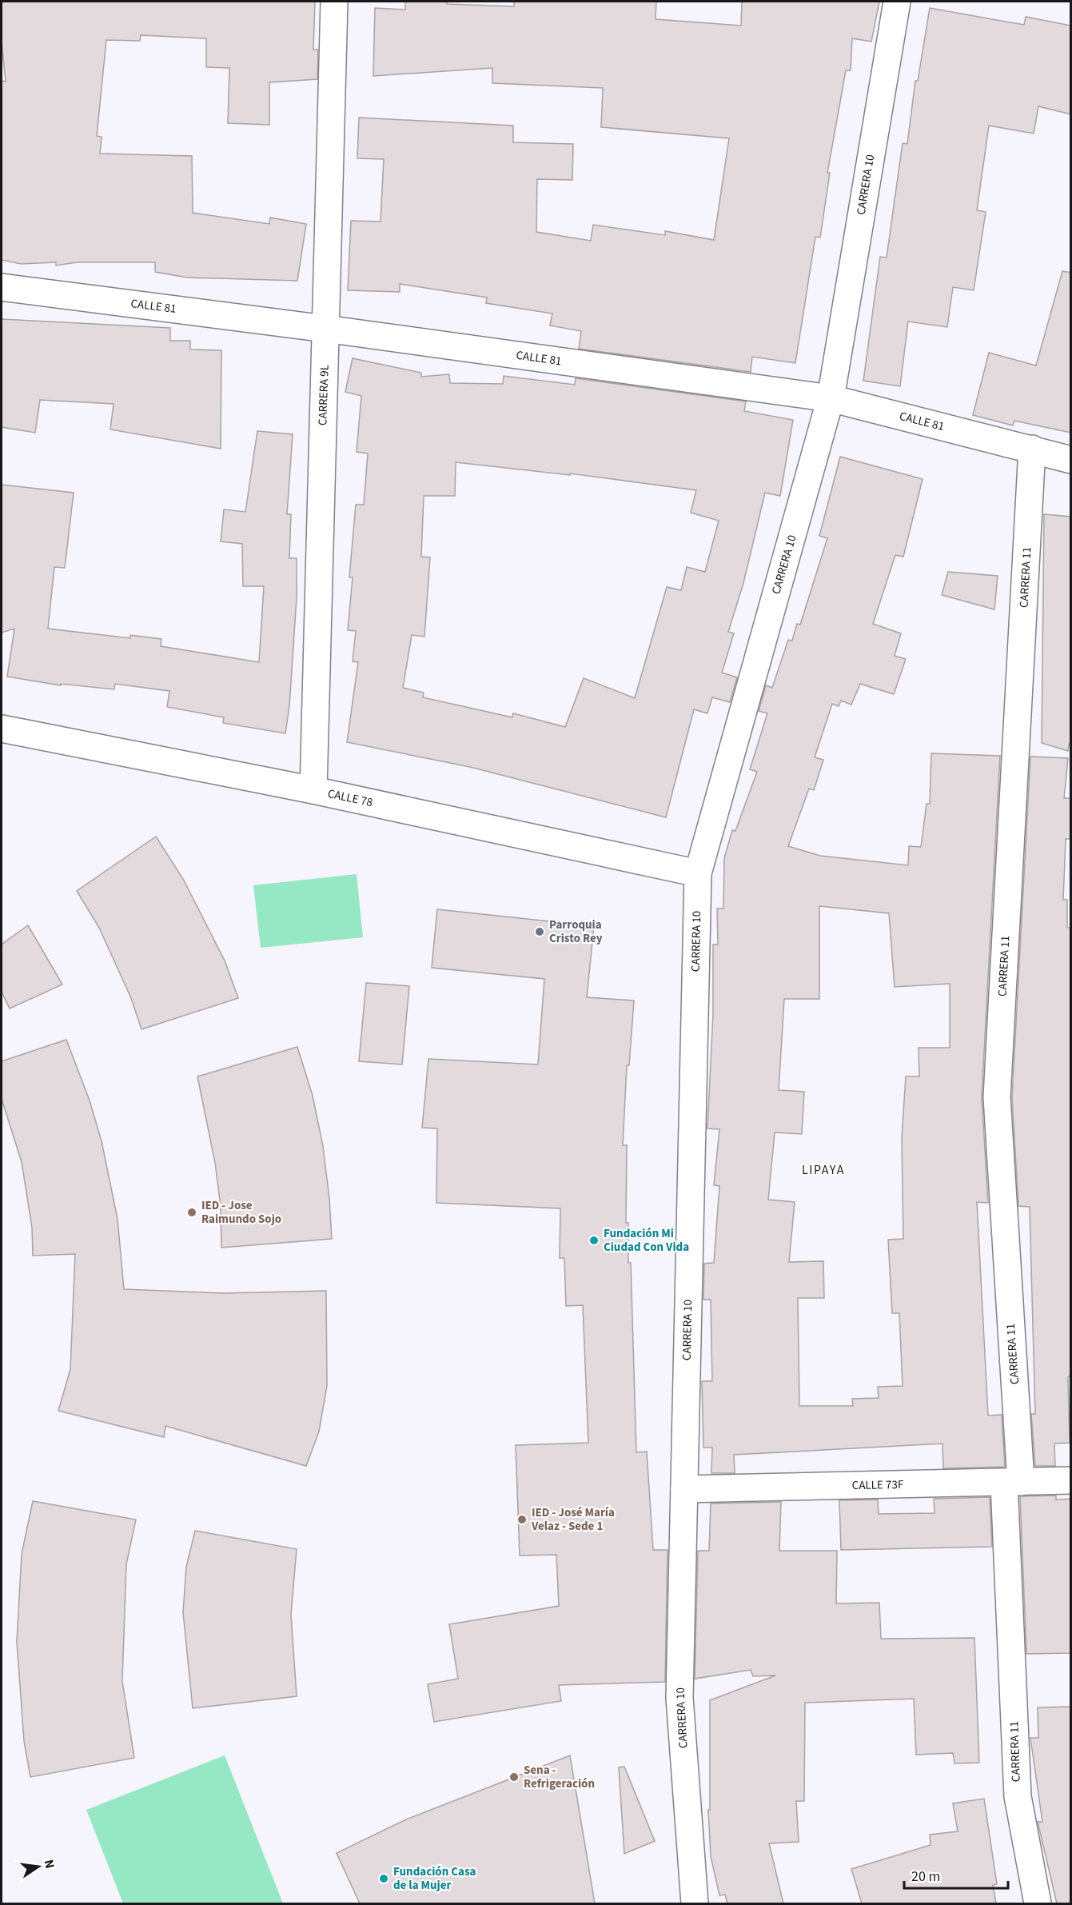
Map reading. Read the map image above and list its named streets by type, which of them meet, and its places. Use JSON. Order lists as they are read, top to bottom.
{
  "streets": {
    "street": [
      "CARRERA 10",
      "CALLE 81",
      "CARRERA 9L",
      "CARRERA 11",
      "CALLE 78",
      "CALLE 73F"
    ]
  },
  "crossings": [
    ["CARRERA 10", "CALLE 81"],
    ["CARRERA 10", "CALLE 78"],
    ["CARRERA 10", "CALLE 73F"],
    ["CALLE 81", "CARRERA 9L"],
    ["CALLE 81", "CARRERA 11"],
    ["CARRERA 9L", "CALLE 78"],
    ["CARRERA 11", "CALLE 73F"]
  ],
  "districts": ["LIPAYA"],
  "places": [
    "Parroquia Cristo Rey",
    "IED - Jose Raimundo Sojo",
    "Fundación Mi Ciudad Con Vida",
    "IED - José María Velaz - Sede 1",
    "Sena - Refrigeración",
    "Fundación Casa de la Mujer"
  ],
  "scale_bar": "20 m",
  "north": "right"
}
